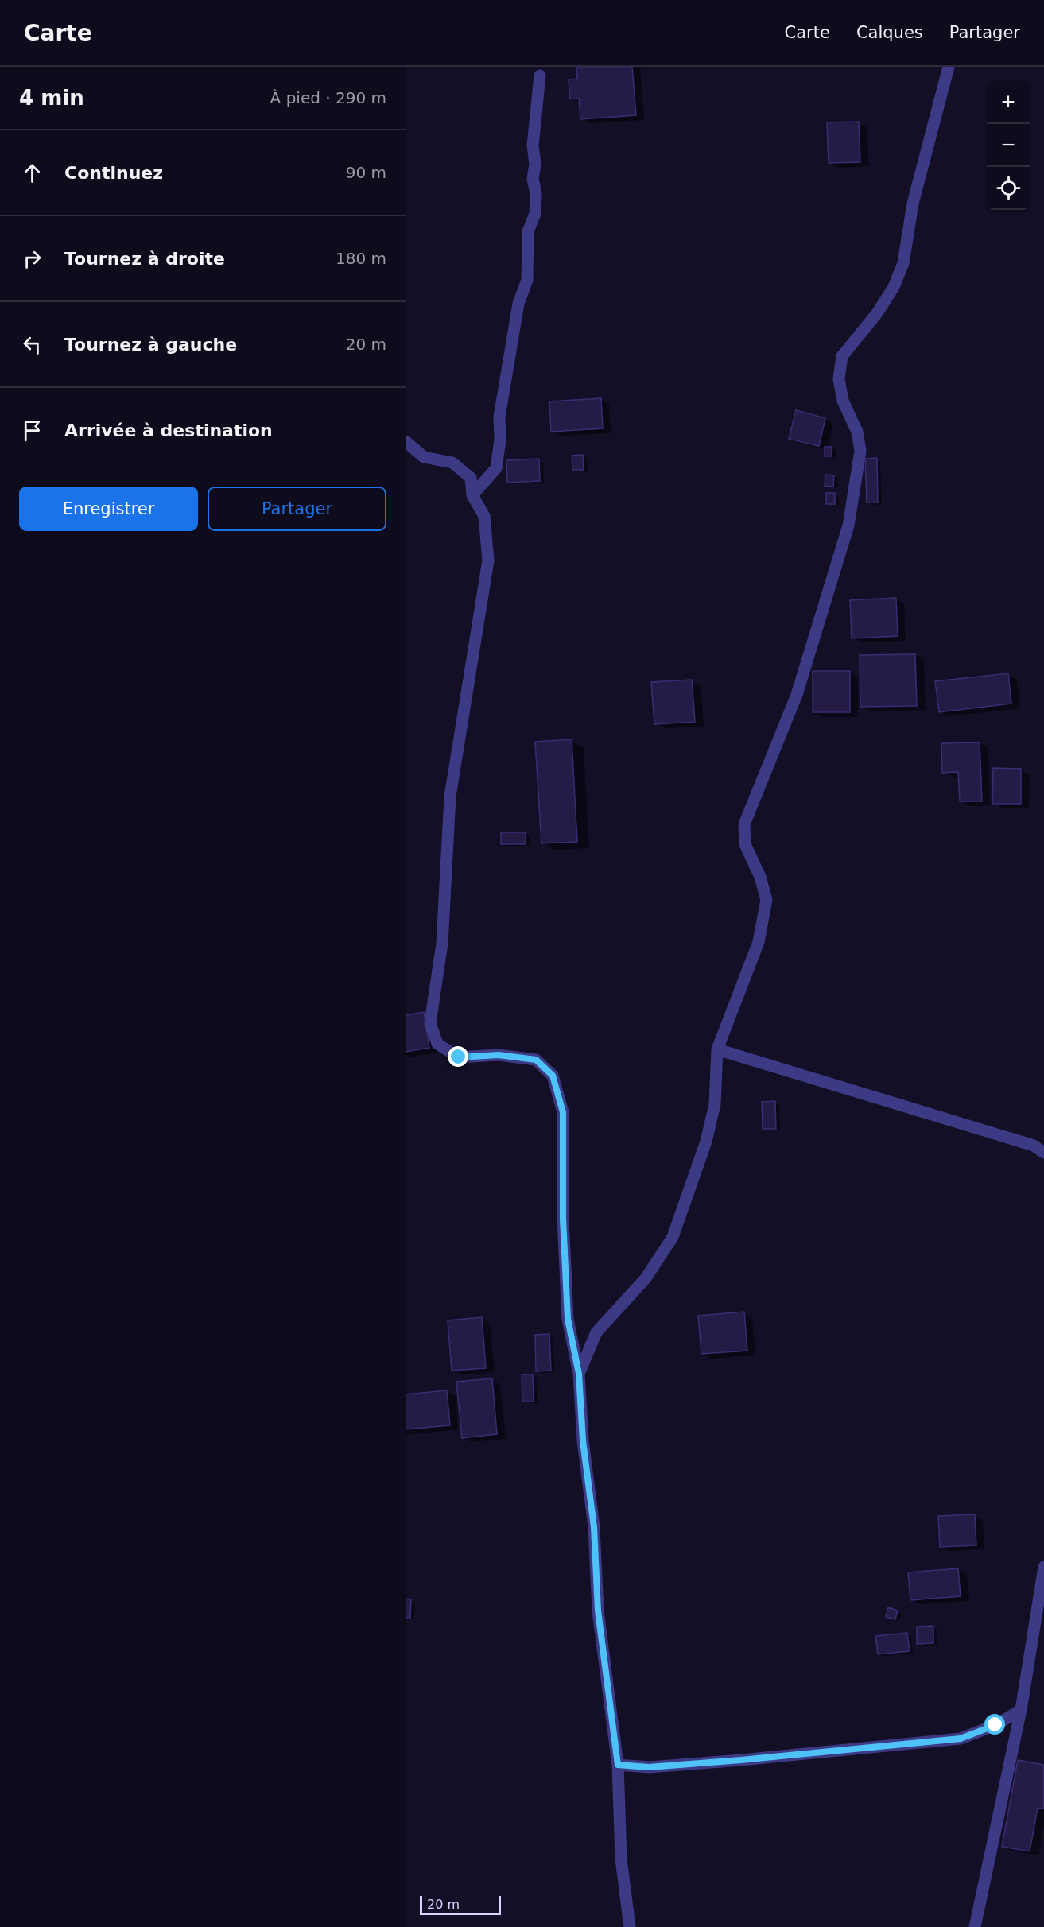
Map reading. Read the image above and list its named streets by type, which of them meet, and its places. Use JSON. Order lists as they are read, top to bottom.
{
  "scale_bar": "20 m",
  "page": {
    "header": "Carte",
    "nav": ["Carte", "Calques", "Partager"],
    "heading": ["4 min", "À pied · 290 m"],
    "map_buttons": ["+", "−"],
    "list": [
      ["Continuez", "90 m"],
      ["Tournez à droite", "180 m"],
      ["Tournez à gauche", "20 m"],
      "Arrivée à destination"
    ],
    "buttons": ["Enregistrer", "Partager"],
    "scale": "20 m"
  }
}
